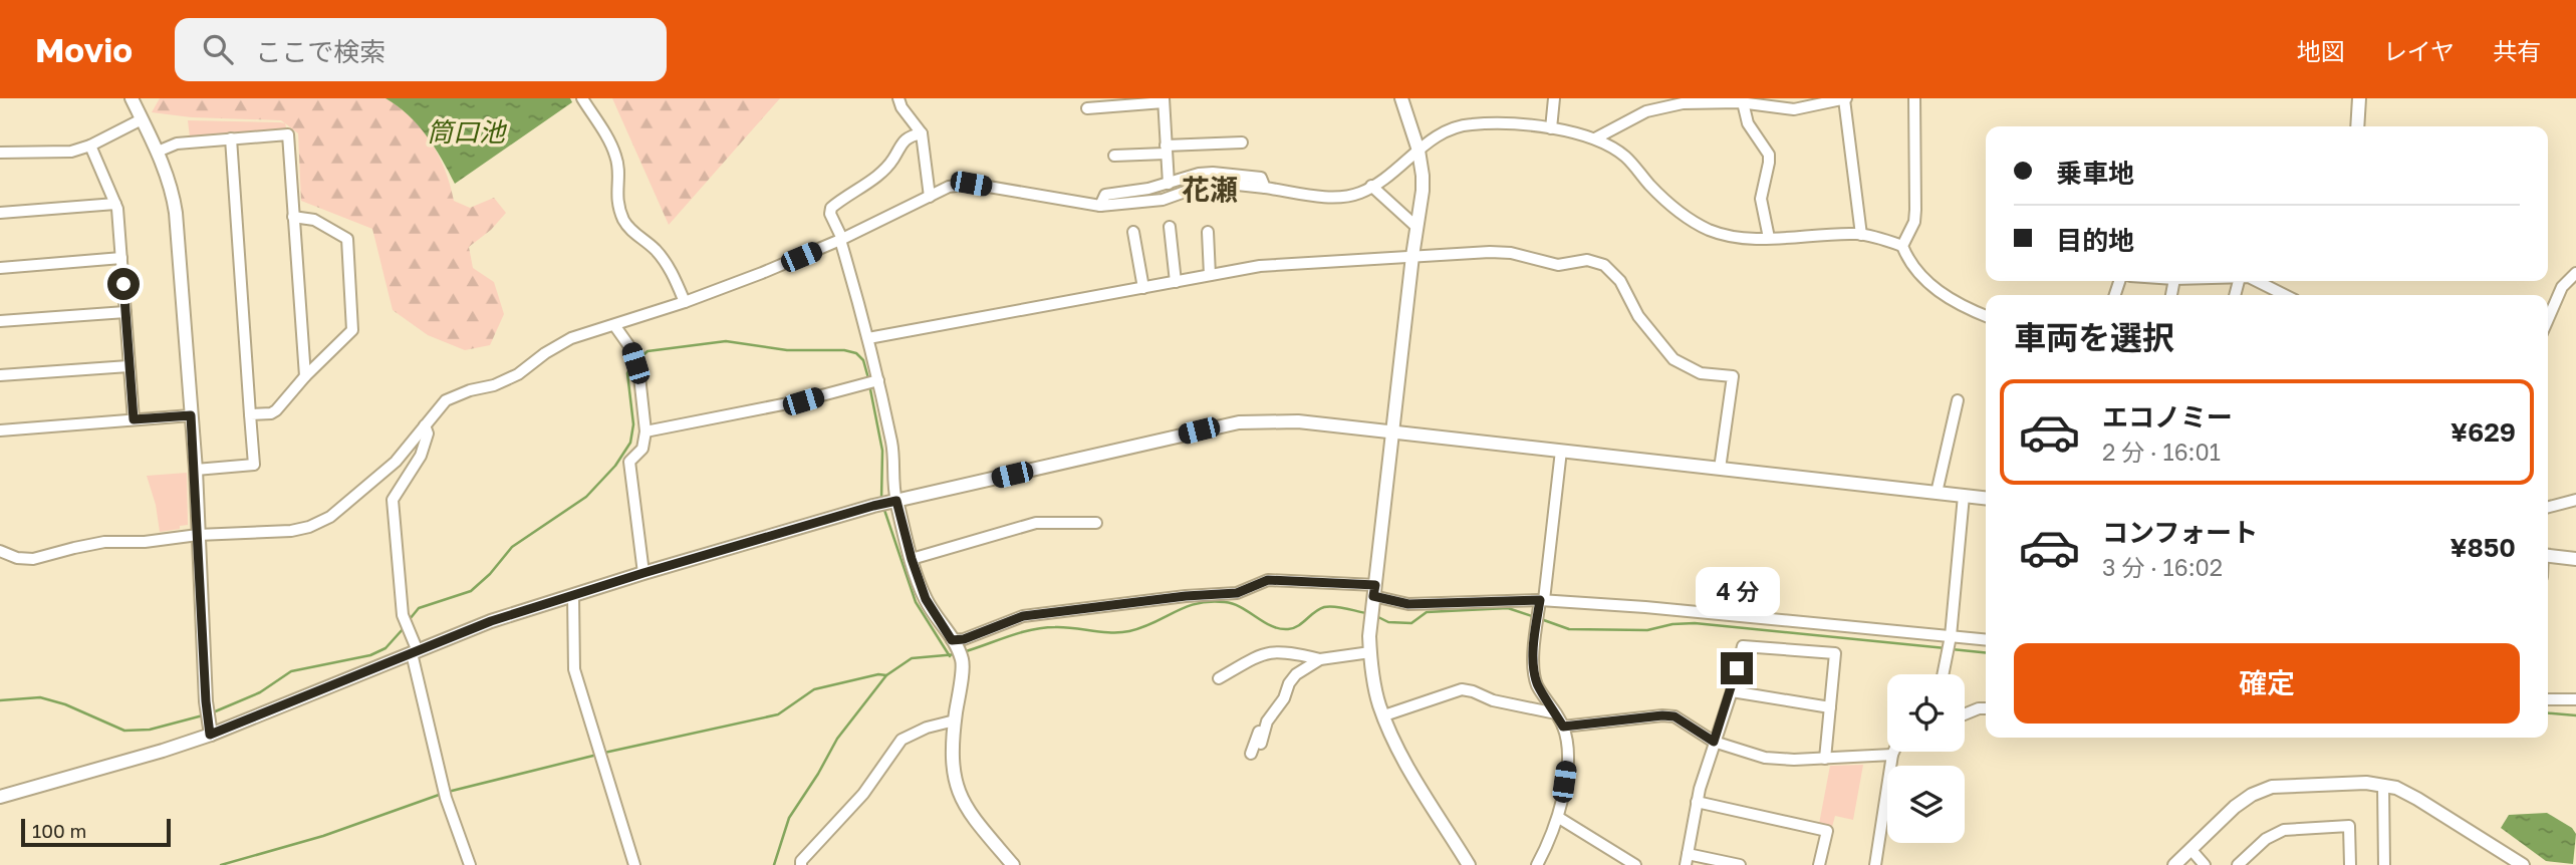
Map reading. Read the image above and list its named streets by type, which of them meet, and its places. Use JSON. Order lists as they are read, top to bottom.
{
  "districts": ["花瀬"],
  "water": ["筒口池"],
  "scale_bar": "100 m",
  "page": {
    "header": "Movio",
    "search": "ここで検索",
    "nav": ["地図", "レイヤ", "共有"],
    "banner": ["乗車地", "目的地"],
    "heading": "車両を選択",
    "list": [
      {
        "name": "エコノミー",
        "note": "2 分 · 16:01",
        "value": "¥629"
      },
      {
        "name": "コンフォート",
        "note": "3 分 · 16:02",
        "value": "¥850"
      }
    ],
    "bubble": "4 分",
    "buttons": "確定",
    "scale": "100 m"
  }
}
